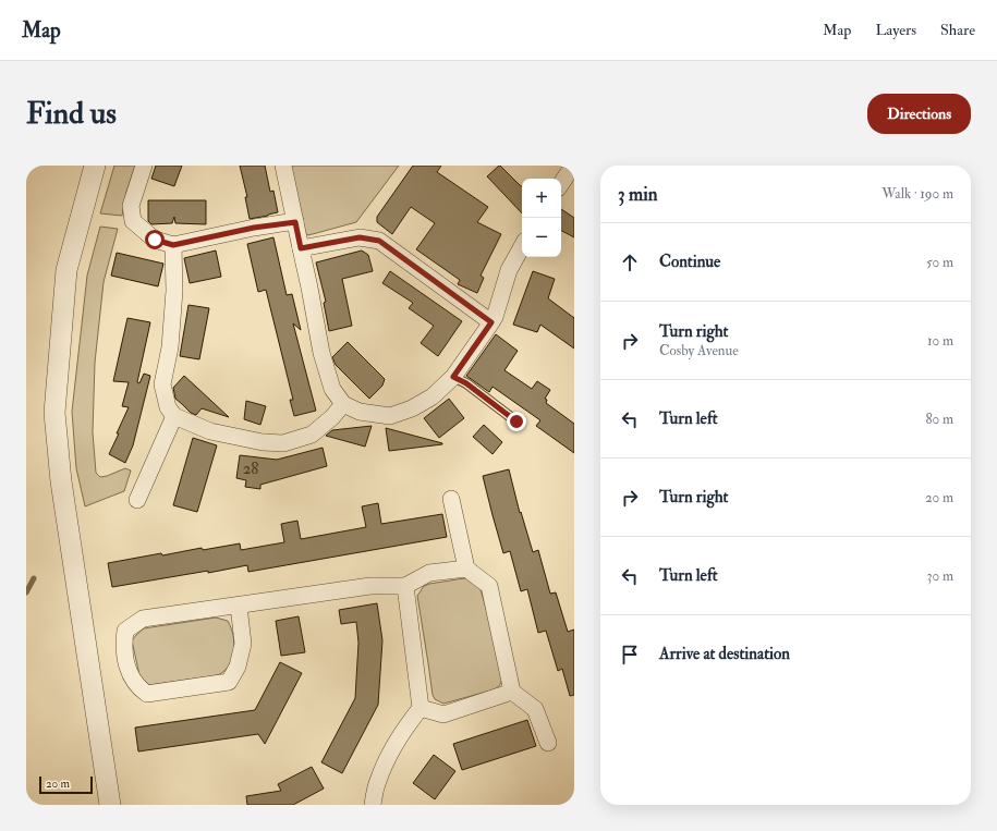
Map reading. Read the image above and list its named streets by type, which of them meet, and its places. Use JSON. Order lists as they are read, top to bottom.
{
  "house_numbers": ["28"],
  "scale_bar": "20 m",
  "page": {
    "header": "Map",
    "nav": ["Map", "Layers", "Share"],
    "buttons": "Directions",
    "title": "Find us",
    "heading": ["3 min", "Walk · 190 m"],
    "map_buttons": ["+", "−"],
    "list": [
      ["Continue", "50 m"],
      ["Turn right", "Cosby Avenue", "10 m"],
      ["Turn left", "80 m"],
      ["Turn right", "20 m"],
      ["Turn left", "30 m"],
      "Arrive at destination"
    ],
    "scale": "20 m"
  }
}
